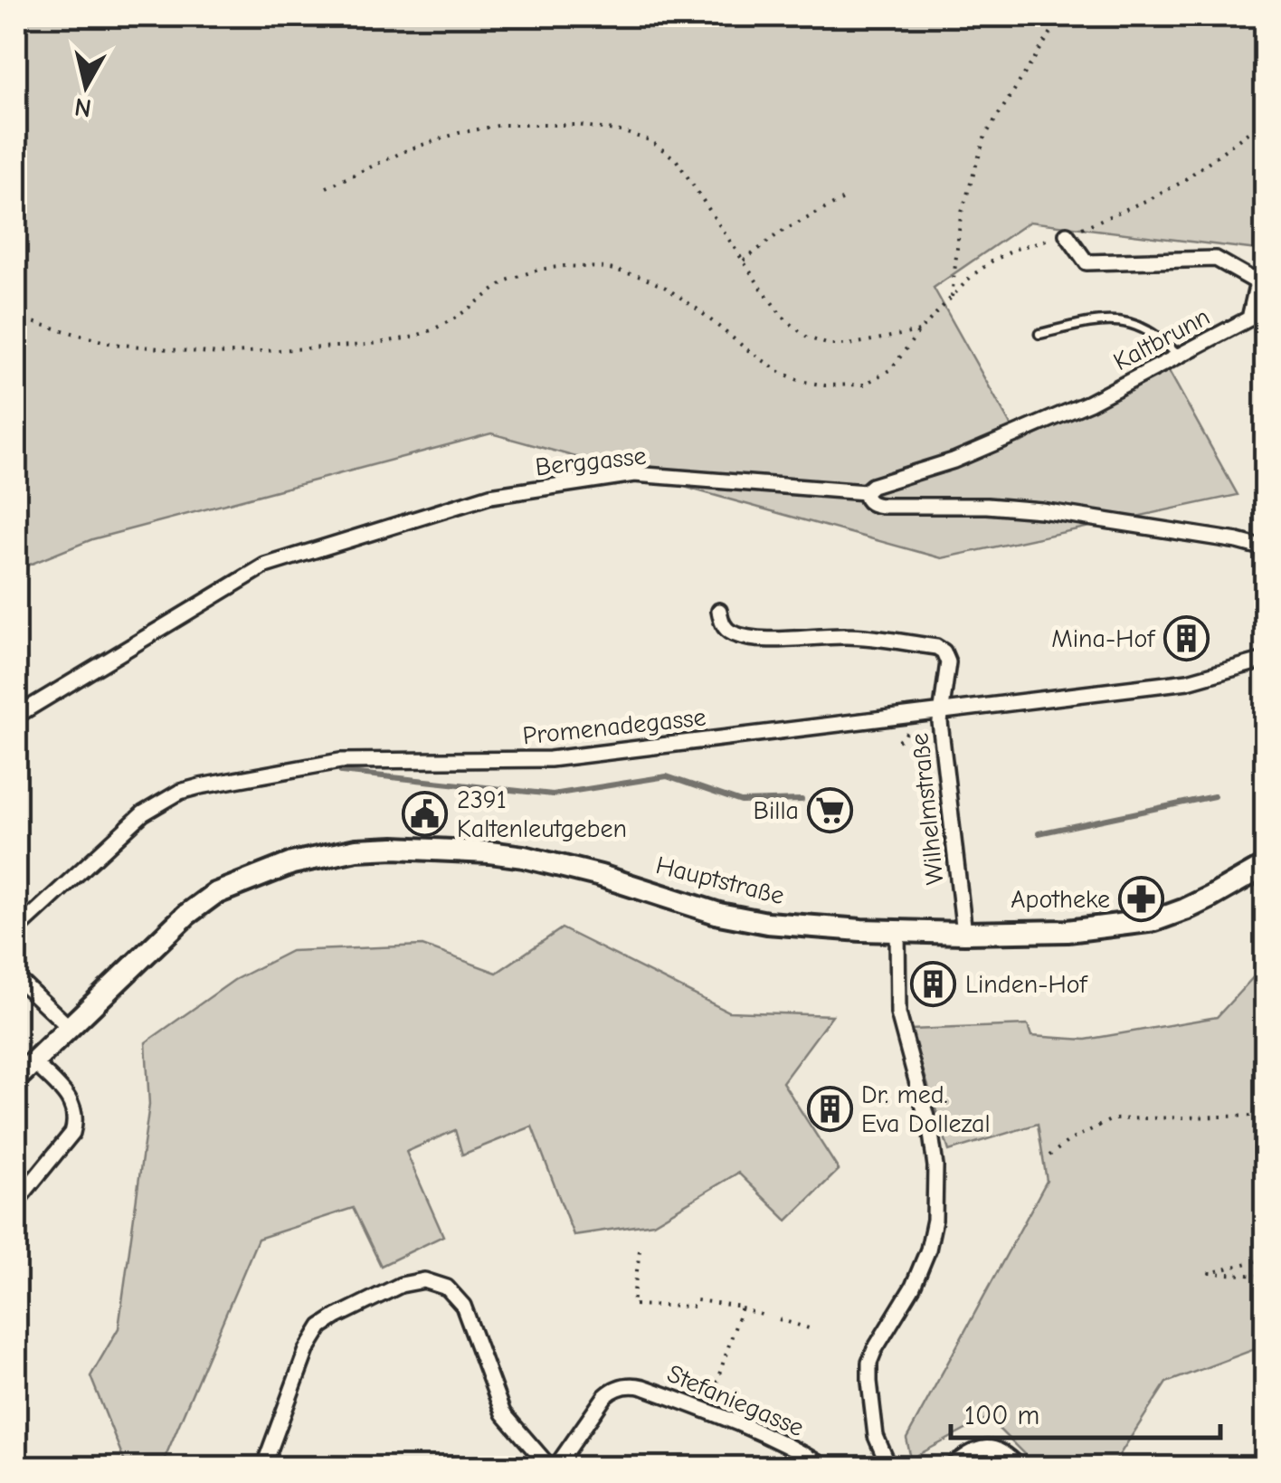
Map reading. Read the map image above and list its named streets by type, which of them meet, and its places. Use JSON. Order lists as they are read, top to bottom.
{
  "streets": {
    "main road": ["Hauptstraße"],
    "street": [
      "Kaltbrunn",
      "Berggasse",
      "Promenadegasse",
      "Wilhelmstraße",
      "Stefaniegasse"
    ]
  },
  "crossings": [
    ["Kaltbrunn", "Berggasse"],
    ["Promenadegasse", "Wilhelmstraße"],
    ["Wilhelmstraße", "Hauptstraße"]
  ],
  "places": {
    "building": ["Mina-Hof", "Linden-Hof", "Dr. med. Eva Dollezal"],
    "supermarket": ["Billa"],
    "public building": ["2391 Kaltenleutgeben"],
    "pharmacy": ["Apotheke"]
  },
  "scale_bar": "100 m",
  "north": "bottom"
}
